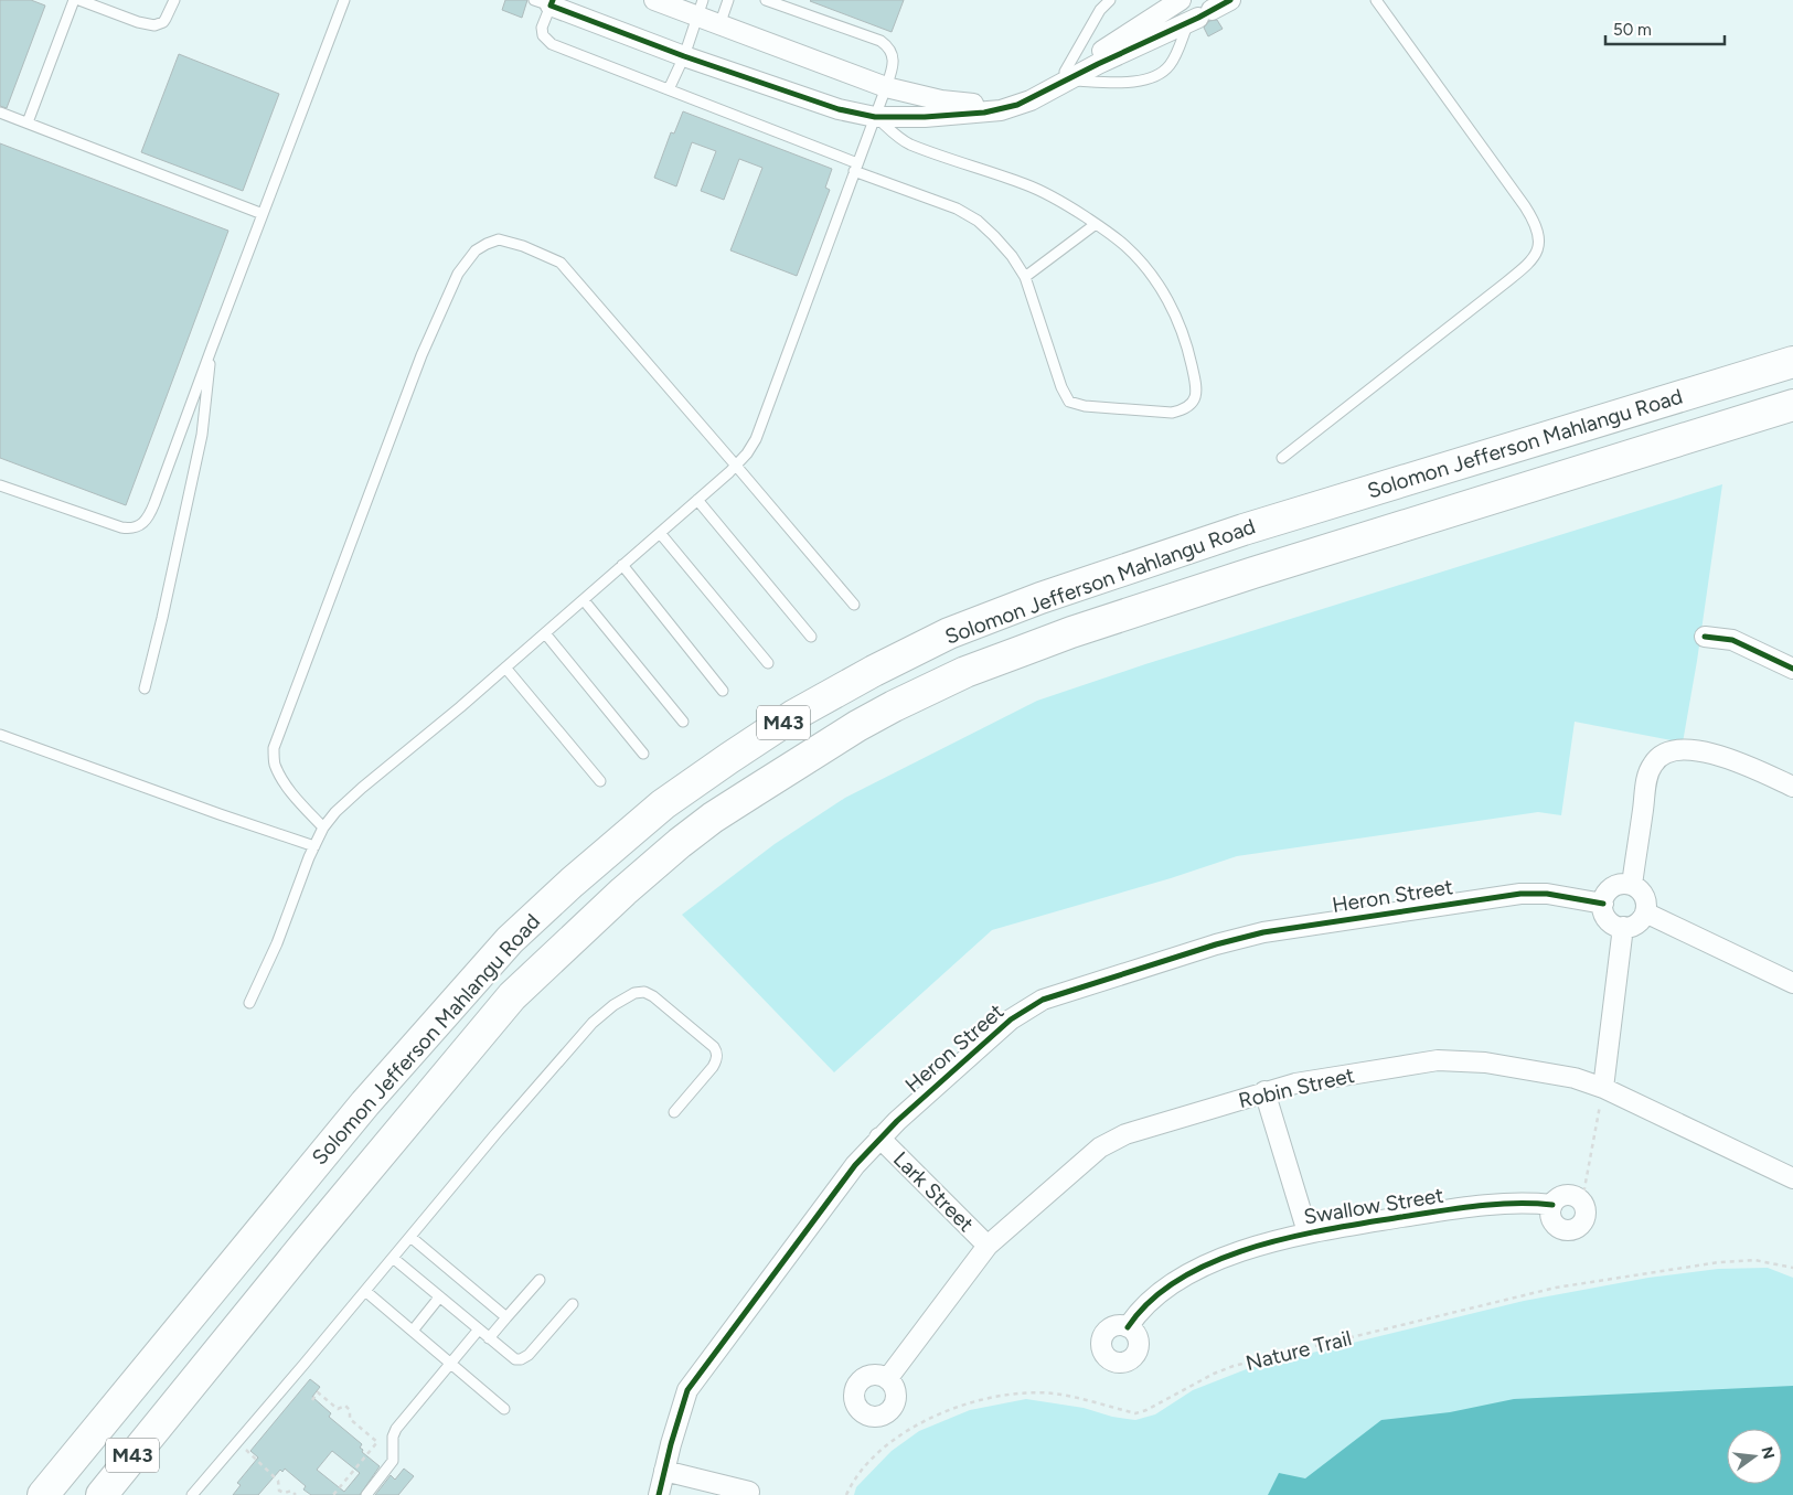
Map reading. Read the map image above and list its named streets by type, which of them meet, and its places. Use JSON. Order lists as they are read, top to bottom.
{
  "streets": {
    "main road": ["Solomon Jefferson Mahlangu Road", "M43"],
    "street": [
      "Heron Street",
      "Robin Street",
      "Lark Street",
      "Swallow Street"
    ],
    "path": ["Nature Trail"]
  },
  "crossings": [
    ["Heron Street", "Lark Street"],
    ["Robin Street", "Lark Street"]
  ],
  "scale_bar": "50 m",
  "north": "right"
}
